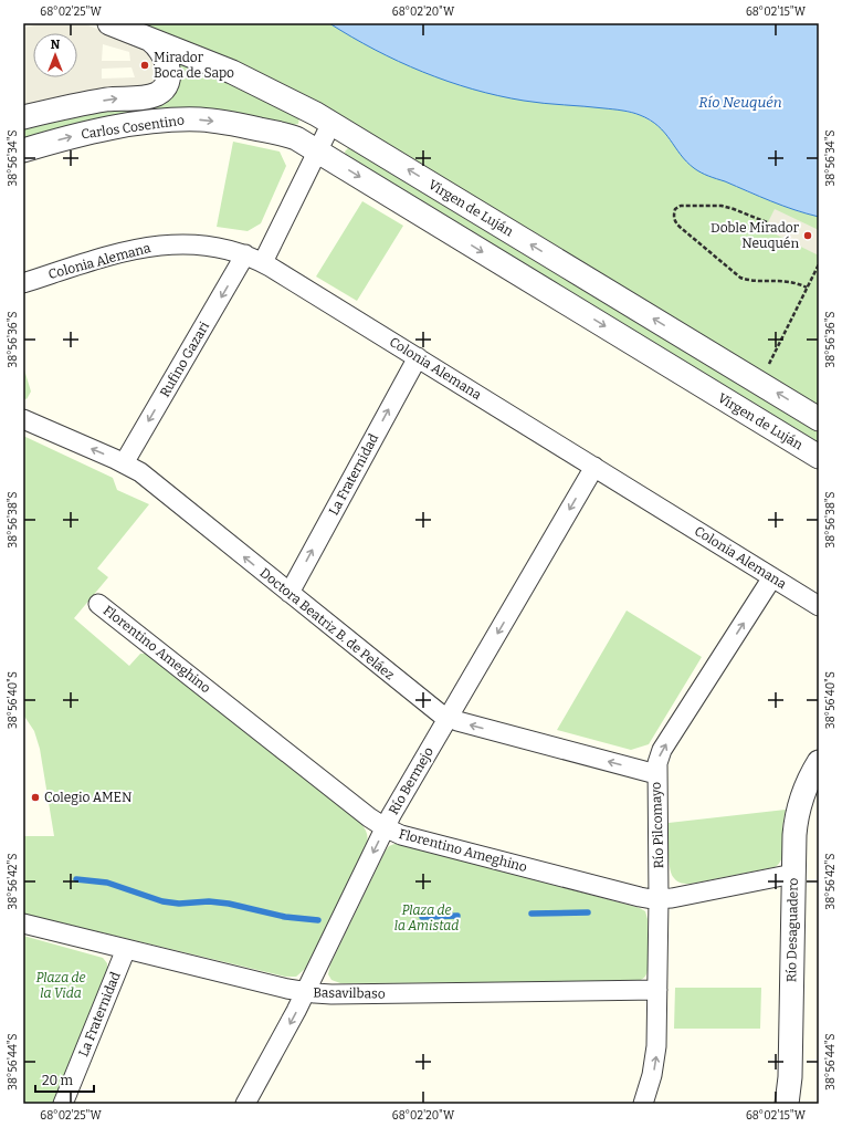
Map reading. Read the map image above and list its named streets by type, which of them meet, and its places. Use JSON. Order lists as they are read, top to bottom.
{
  "streets": {
    "street": [
      "Carlos Cosentino",
      "Virgen de Luján",
      "Colonia Alemana",
      "Rufino Gazari",
      "La Fraternidad",
      "Doctora Beatriz B. de Peláez",
      "Florentino Ameghino",
      "Río Bermejo",
      "Río Pilcomayo",
      "Río Desaguadero",
      "Basavilbaso"
    ]
  },
  "crossings": [
    ["Carlos Cosentino", "Virgen de Luján"],
    ["Carlos Cosentino", "Rufino Gazari"],
    ["Virgen de Luján", "Rufino Gazari"],
    ["Colonia Alemana", "Rufino Gazari"],
    ["Colonia Alemana", "La Fraternidad"],
    ["Colonia Alemana", "Río Bermejo"],
    ["Colonia Alemana", "Río Pilcomayo"],
    ["Rufino Gazari", "Doctora Beatriz B. de Peláez"],
    ["La Fraternidad", "Doctora Beatriz B. de Peláez"],
    ["La Fraternidad", "Basavilbaso"],
    ["Doctora Beatriz B. de Peláez", "Río Bermejo"],
    ["Doctora Beatriz B. de Peláez", "Río Pilcomayo"],
    ["Florentino Ameghino", "Río Bermejo"],
    ["Florentino Ameghino", "Río Pilcomayo"],
    ["Florentino Ameghino", "Río Desaguadero"],
    ["Río Bermejo", "Basavilbaso"],
    ["Río Pilcomayo", "Basavilbaso"]
  ],
  "one_way": [
    "Carlos Cosentino",
    "Rufino Gazari",
    "La Fraternidad",
    "Doctora Beatriz B. de Peláez",
    "Río Bermejo",
    "Río Pilcomayo"
  ],
  "water": ["Río Neuquén"],
  "parks": ["Plaza de la Amistad", "Plaza de la Vida"],
  "places": ["Mirador Boca de Sapo", "Doble Mirador Neuquén", "Colegio AMEN"],
  "scale_bar": "20 m",
  "north": "top",
  "coordinates": [
    "68°02'25\"W",
    "68°02'20\"W",
    "68°02'15\"W",
    "38°56'34\"S",
    "38°56'36\"S",
    "38°56'38\"S",
    "38°56'40\"S",
    "38°56'42\"S",
    "38°56'44\"S"
  ]
}
